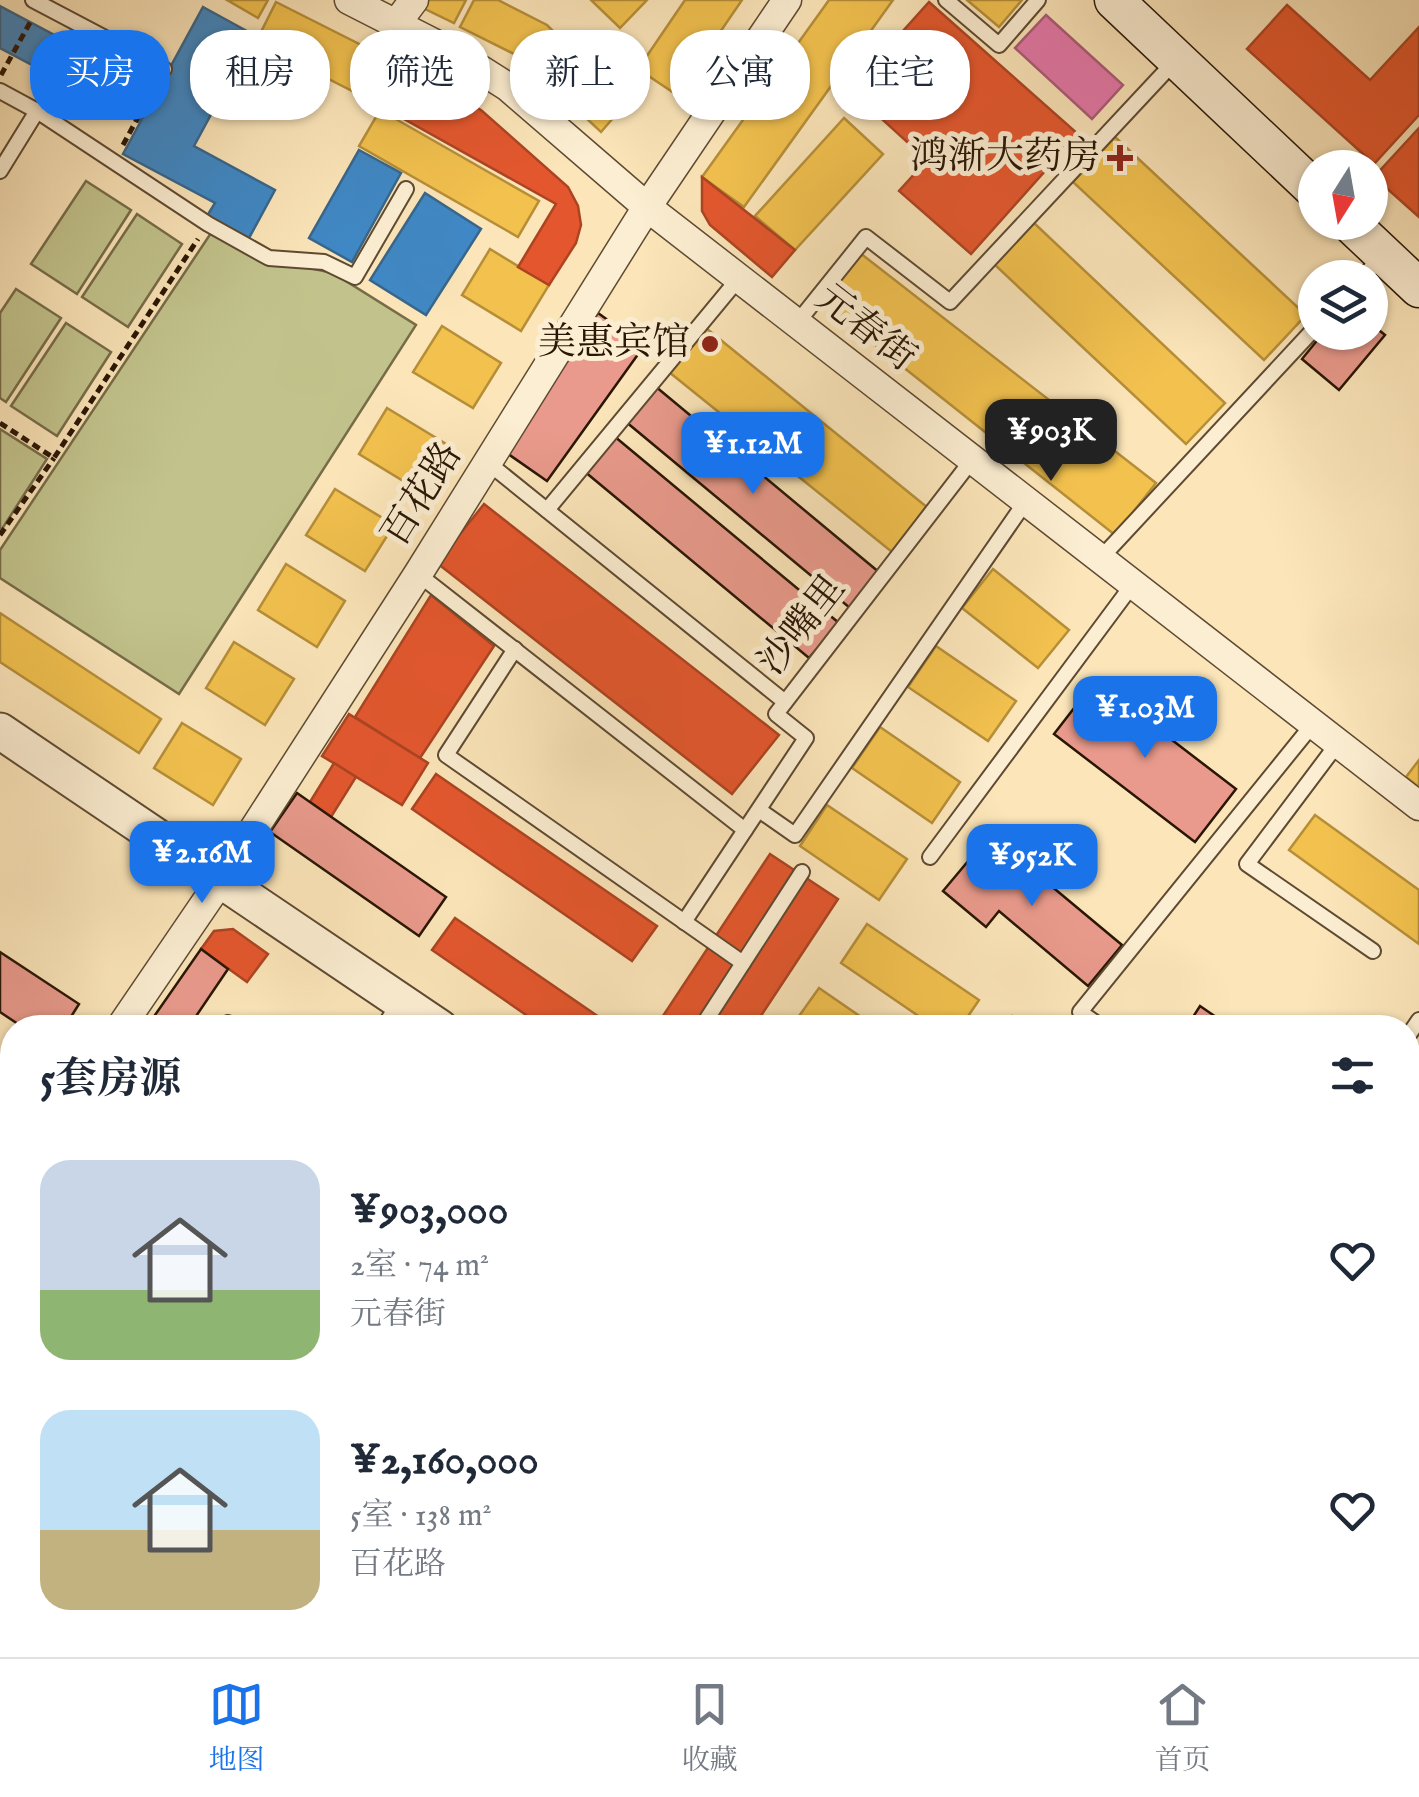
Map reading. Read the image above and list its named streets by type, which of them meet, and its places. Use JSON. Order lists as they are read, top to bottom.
{
  "streets": {
    "street": ["元春街", "百花路"],
    "lane": ["沙嘴里"]
  },
  "crossings": [
    ["元春街", "百花路"],
    ["元春街", "沙嘴里"]
  ],
  "places": {
    "health": ["鸿渐大药房"],
    "other": ["美惠宾馆"]
  },
  "north": "bottom",
  "page": {
    "chip": [
      "买房",
      "租房",
      "筛选",
      "新上",
      "公寓",
      "住宅"
    ],
    "price": [
      "¥903K",
      "¥1.12M",
      "¥1.03M",
      "¥2.16M",
      "¥952K"
    ],
    "heading": "5套房源",
    "list": [
      {
        "name": "¥903,000",
        "note": "2室 · 74 m² · 元春街"
      },
      {
        "name": "¥2,160,000",
        "note": "5室 · 138 m² · 百花路"
      }
    ],
    "tabs": ["地图", "收藏", "首页"]
  }
}
